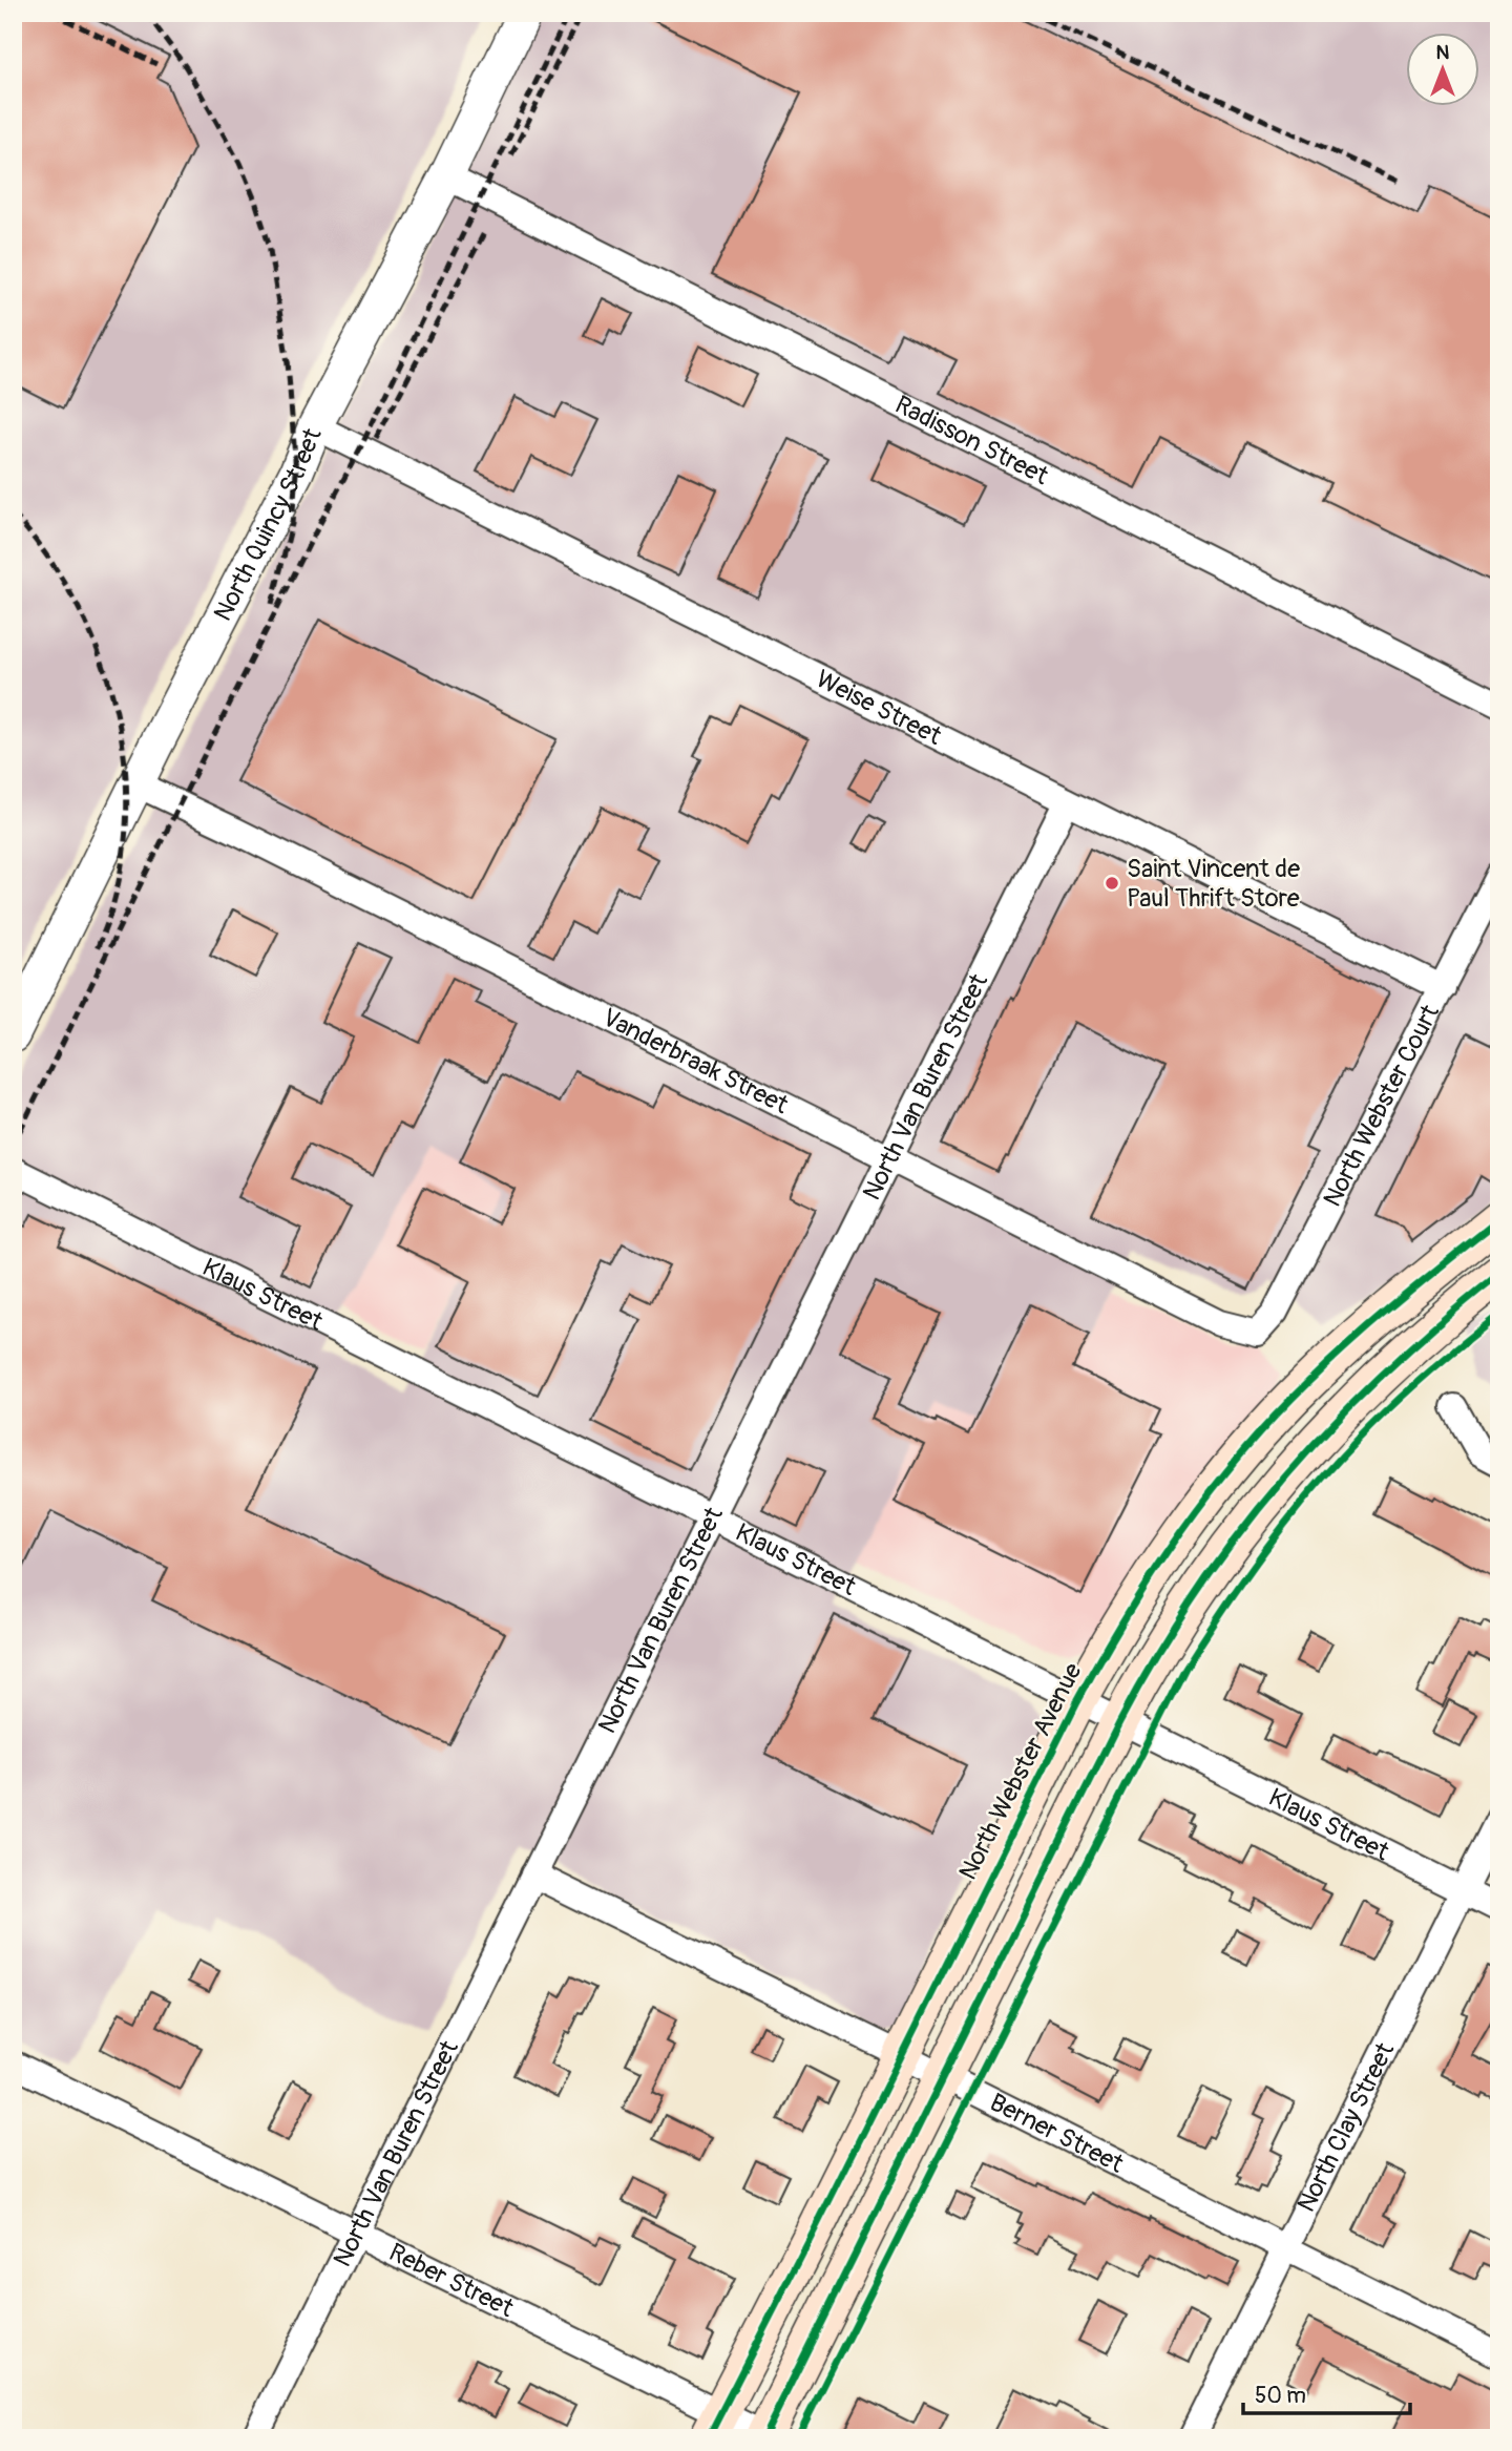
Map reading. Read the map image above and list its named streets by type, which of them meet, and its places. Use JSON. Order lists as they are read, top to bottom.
{
  "streets": {
    "main road": ["North Webster Avenue"],
    "street": [
      "Radisson Street",
      "North Quincy Street",
      "Weise Street",
      "Vanderbraak Street",
      "North Van Buren Street",
      "North Webster Court",
      "Klaus Street",
      "North Clay Street",
      "Berner Street",
      "Reber Street"
    ]
  },
  "crossings": [
    ["Radisson Street", "North Quincy Street"],
    ["North Quincy Street", "Weise Street"],
    ["North Quincy Street", "Vanderbraak Street"],
    ["Weise Street", "North Van Buren Street"],
    ["Weise Street", "North Webster Court"],
    ["Vanderbraak Street", "North Van Buren Street"],
    ["Vanderbraak Street", "North Webster Court"],
    ["North Van Buren Street", "Klaus Street"],
    ["North Van Buren Street", "Berner Street"],
    ["North Van Buren Street", "Reber Street"],
    ["Klaus Street", "North Webster Avenue"],
    ["Klaus Street", "North Clay Street"],
    ["North Webster Avenue", "Berner Street"],
    ["North Webster Avenue", "Reber Street"],
    ["North Clay Street", "Berner Street"]
  ],
  "places": ["Saint Vincent de Paul Thrift Store"],
  "scale_bar": "50 m",
  "north": "top"
}
